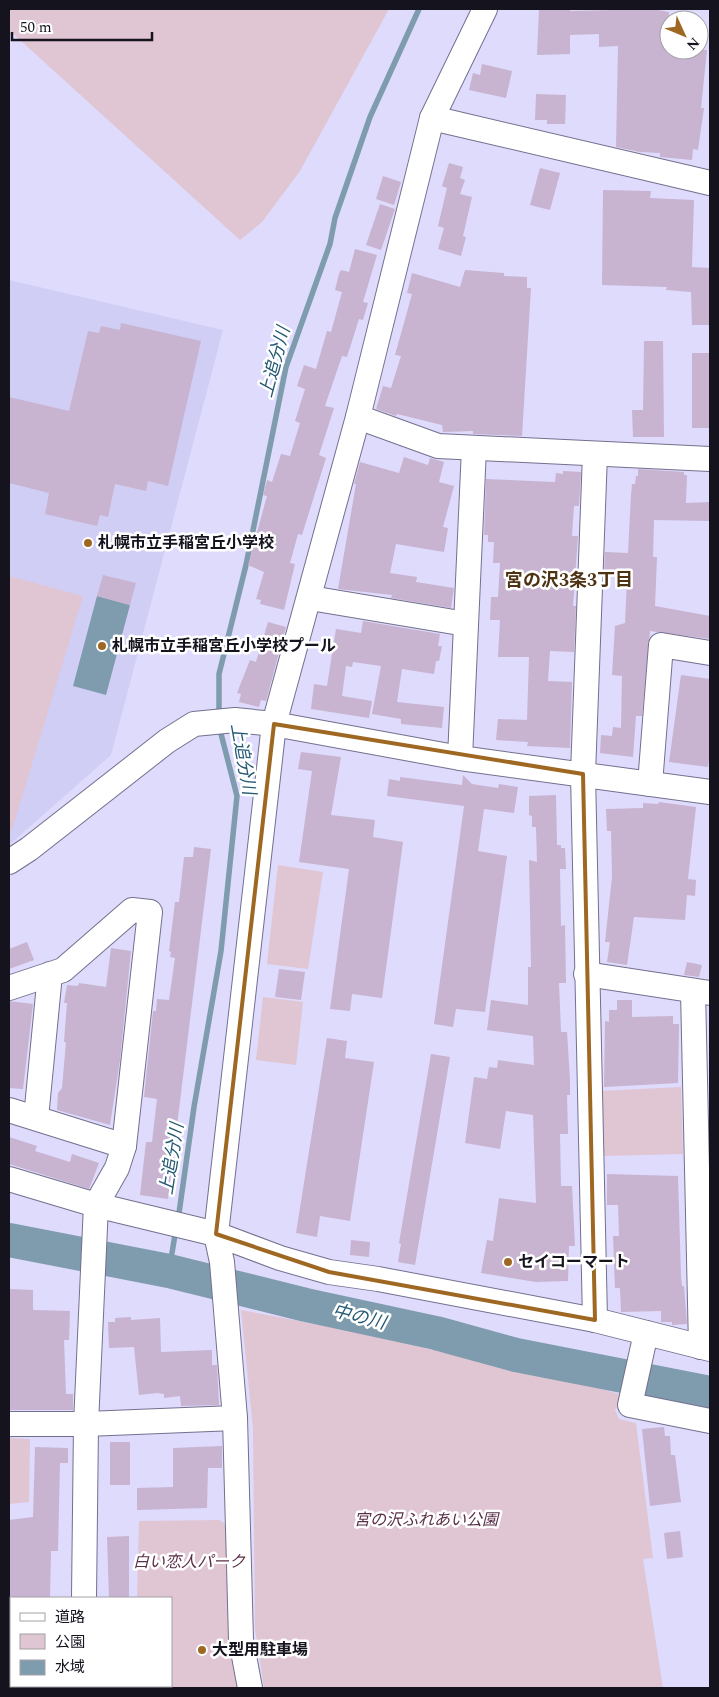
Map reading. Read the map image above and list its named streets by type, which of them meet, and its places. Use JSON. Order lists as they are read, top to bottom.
{
  "districts": ["宮の沢3条3丁目"],
  "water": ["上追分川", "中の川"],
  "parks": ["宮の沢ふれあい公園", "白い恋人パーク"],
  "places": [
    "札幌市立手稲宮丘小学校",
    "札幌市立手稲宮丘小学校プール",
    "セイコーマート",
    "大型用駐車場"
  ],
  "legend": ["道路", "公園", "水域"],
  "scale_bar": "50 m",
  "north": "bottom right"
}
